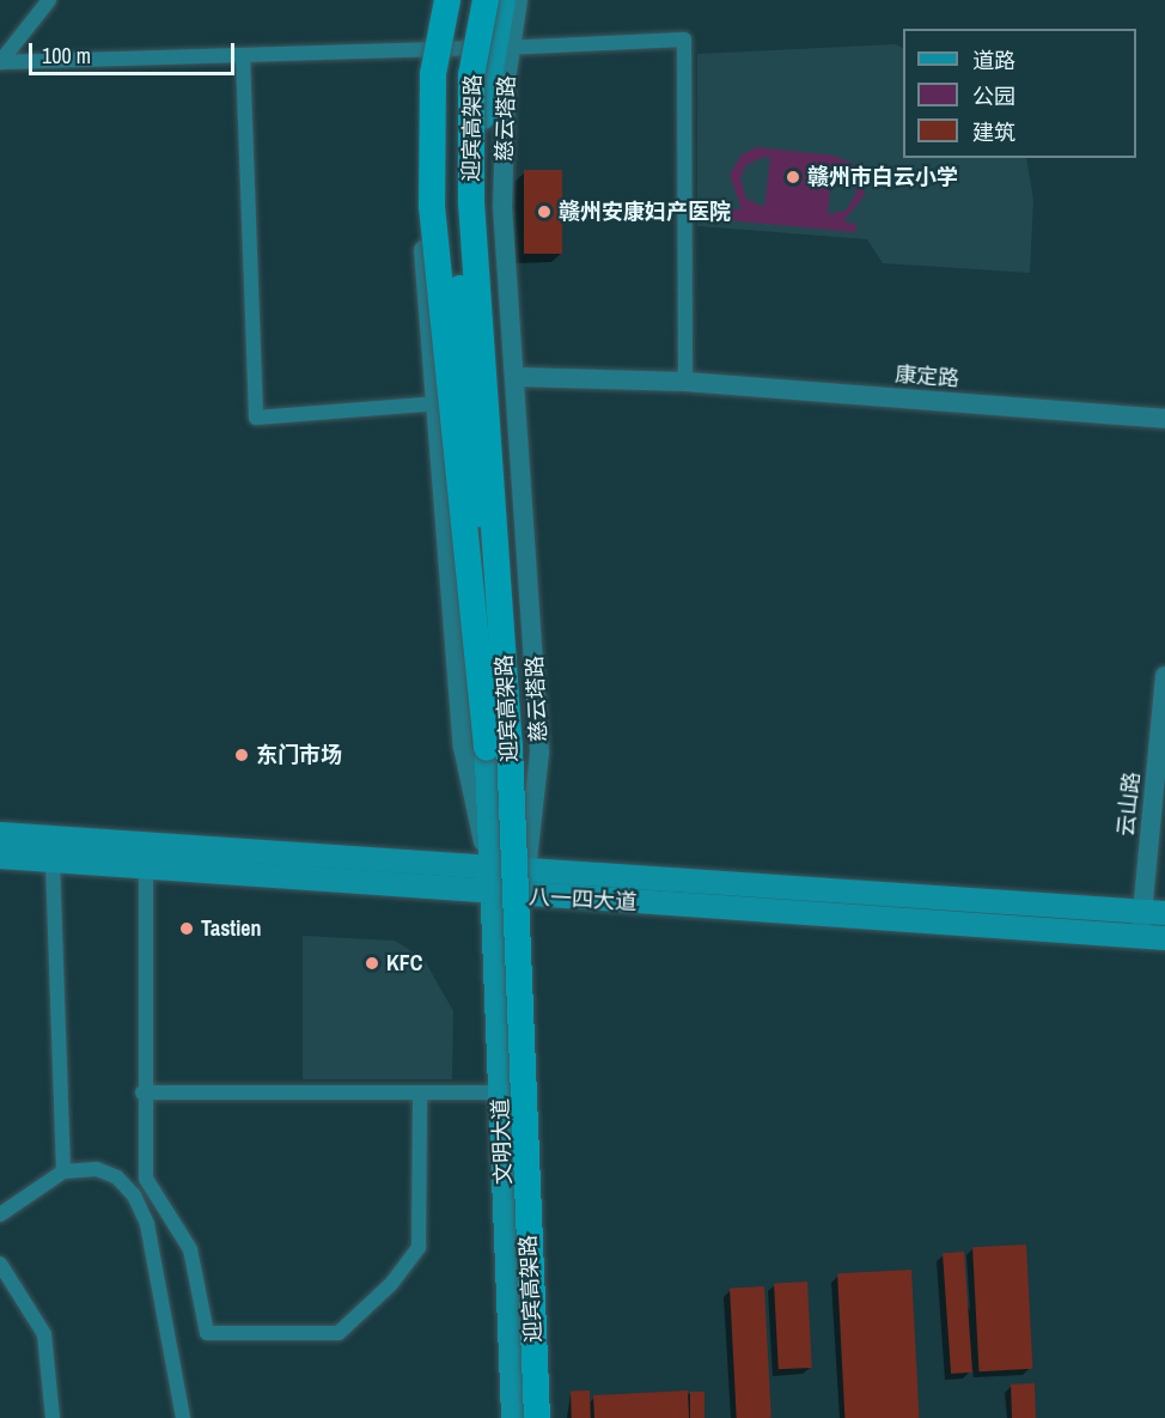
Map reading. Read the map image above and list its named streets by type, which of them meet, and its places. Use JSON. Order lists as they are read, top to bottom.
{
  "streets": {
    "highway": ["迎宾高架路"],
    "main road": ["慈云塔路", "八一四大道", "文明大道"],
    "street": ["康定路", "云山路"]
  },
  "crossings": [
    ["慈云塔路", "康定路"],
    ["慈云塔路", "八一四大道"],
    ["慈云塔路", "文明大道"],
    ["云山路", "八一四大道"],
    ["八一四大道", "文明大道"]
  ],
  "places": [
    "赣州市白云小学",
    "赣州安康妇产医院",
    "东门市场",
    "Tastien",
    "KFC"
  ],
  "legend": ["道路", "公园", "建筑"],
  "scale_bar": "100 m"
}
